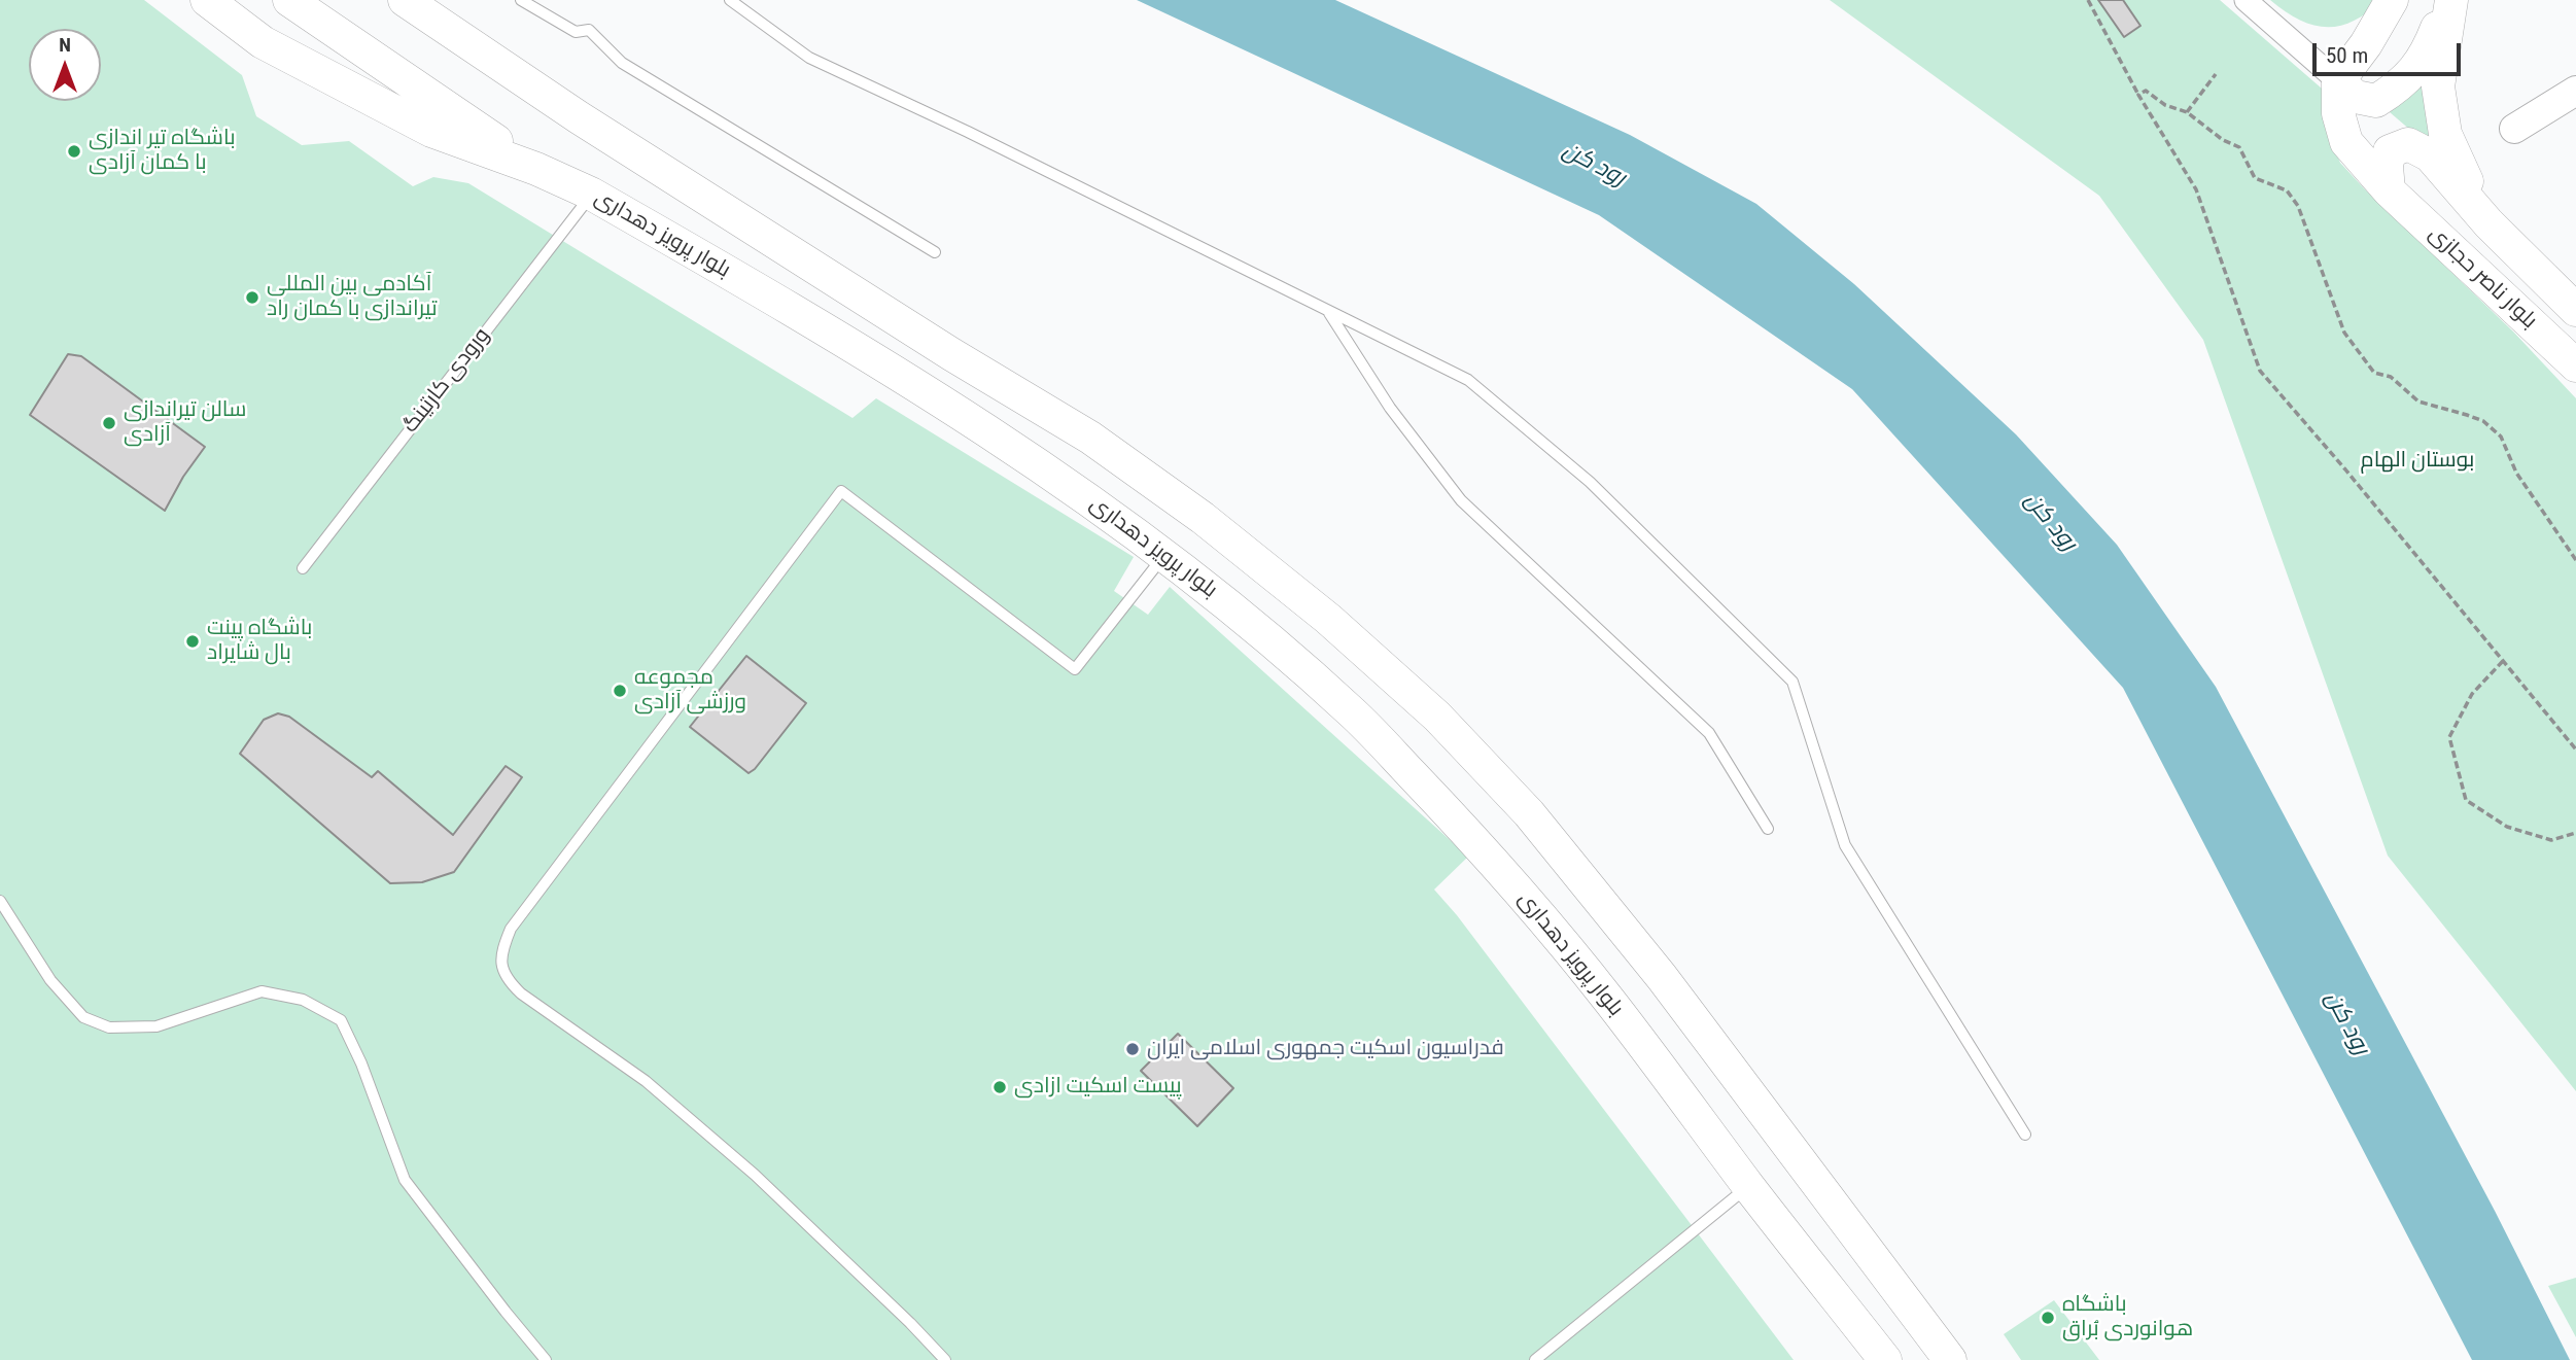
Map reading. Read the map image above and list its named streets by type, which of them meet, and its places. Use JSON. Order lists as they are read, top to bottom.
{
  "streets": {
    "main road": ["بلوار پرویز دهداری", "بلوار ناصر حجازی"],
    "lane": ["ورودی کارتینگ"]
  },
  "crossings": [
    ["بلوار پرویز دهداری", "ورودی کارتینگ"]
  ],
  "water": ["رود کن"],
  "parks": ["بوستان الهام"],
  "places": [
    "باشگاه تیر اندازی با کمان آزادی",
    "آکادمی بین المللی تیراندازی با کمان راد",
    "سالن تیراندازی آزادی",
    "باشگاه پینت بال شایراد",
    "مجموعه ورزشی آزادی",
    "فدراسیون اسکیت جمهوری اسلامی ایران",
    "پیست اسکیت ازادی",
    "باشگاه هوانوردی بُراق"
  ],
  "scale_bar": "50 m",
  "north": "top"
}
